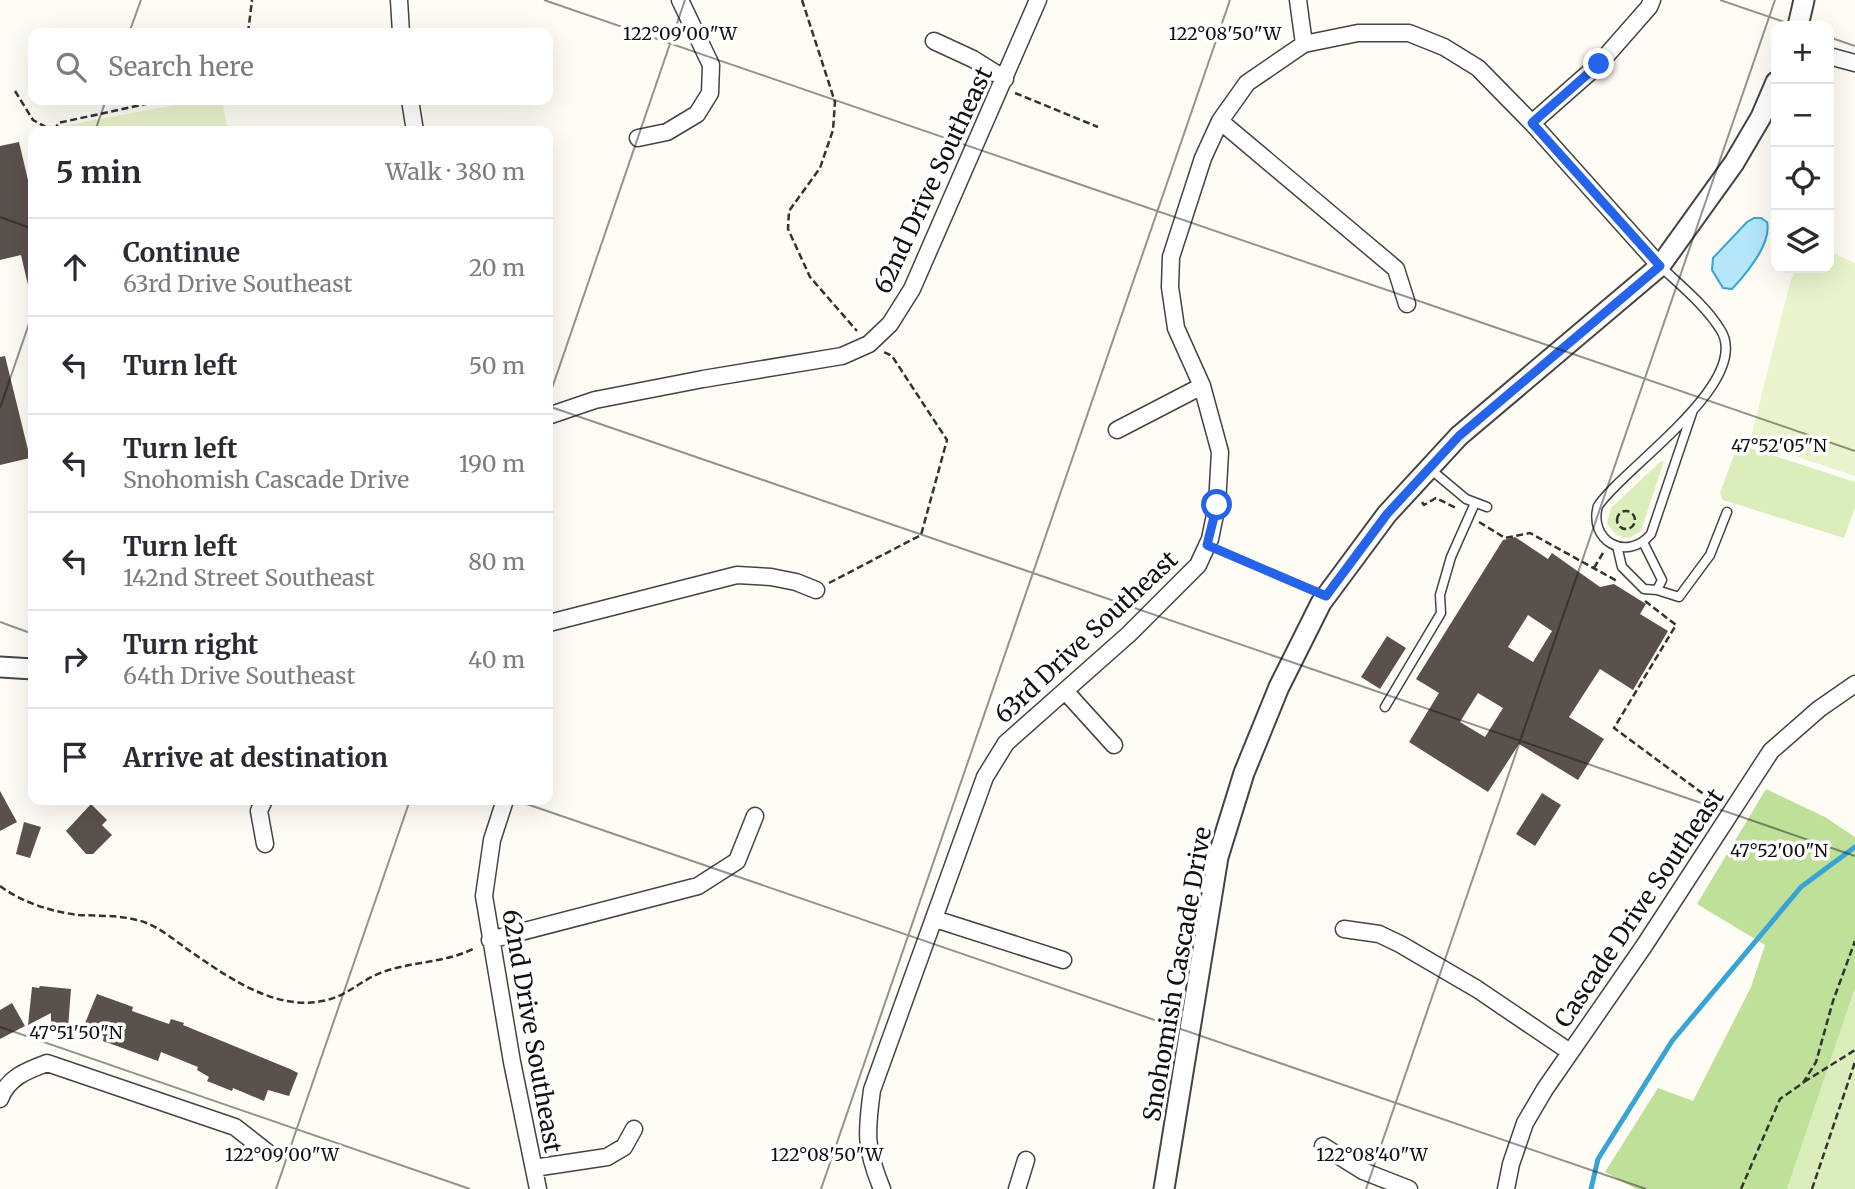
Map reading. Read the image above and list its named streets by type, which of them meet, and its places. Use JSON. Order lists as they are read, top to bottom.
{
  "streets": {
    "street": [
      "62nd Drive Southeast",
      "63rd Drive Southeast",
      "Cascade Drive Southeast",
      "Snohomish Cascade Drive"
    ]
  },
  "page": {
    "map_buttons": ["+", "−"],
    "search": "Search here",
    "heading": ["5 min", "Walk · 380 m"],
    "list": [
      ["Continue", "63rd Drive Southeast", "20 m"],
      ["Turn left", "50 m"],
      ["Turn left", "Snohomish Cascade Drive", "190 m"],
      ["Turn left", "142nd Street Southeast", "80 m"],
      ["Turn right", "64th Drive Southeast", "40 m"],
      "Arrive at destination"
    ]
  },
  "coordinates": [
    "122°09'00\"W",
    "122°08'50\"W",
    "47°52'05\"N",
    "47°52'00\"N",
    "47°51'50\"N",
    "122°08'40\"W"
  ]
}
